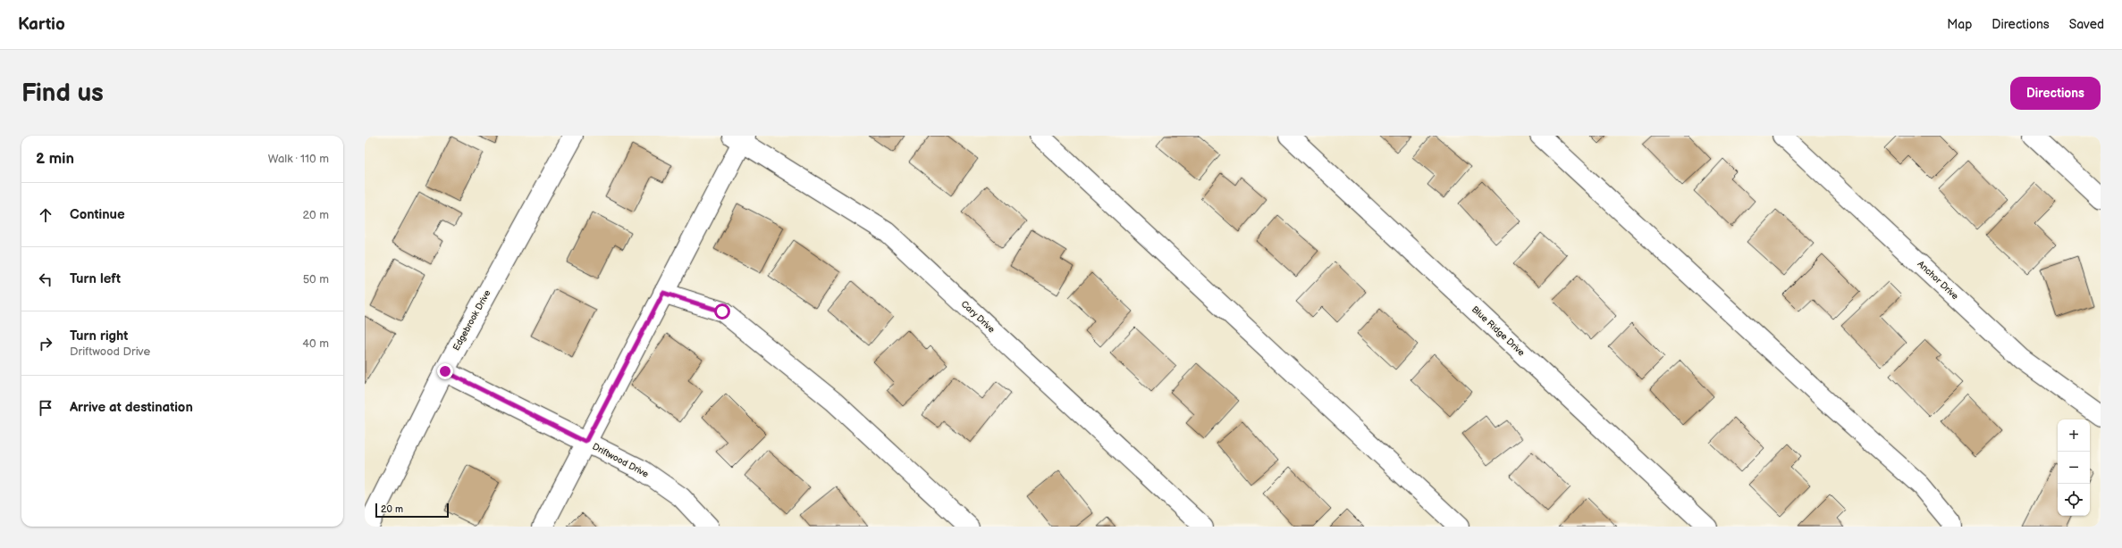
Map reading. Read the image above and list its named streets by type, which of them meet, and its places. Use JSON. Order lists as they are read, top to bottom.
{
  "streets": {
    "street": [
      "Anchor Drive",
      "Cary Drive",
      "Edgebrook Drive",
      "Blue Ridge Drive",
      "Driftwood Drive"
    ]
  },
  "crossings": [
    ["Edgebrook Drive", "Driftwood Drive"]
  ],
  "scale_bar": "20 m",
  "page": {
    "header": "Kartio",
    "nav": ["Map", "Directions", "Saved"],
    "buttons": "Directions",
    "title": "Find us",
    "heading": ["2 min", "Walk · 110 m"],
    "list": [
      ["Continue", "20 m"],
      ["Turn left", "50 m"],
      ["Turn right", "Driftwood Drive", "40 m"],
      "Arrive at destination"
    ],
    "map_buttons": ["+", "−"],
    "scale": "20 m"
  }
}
